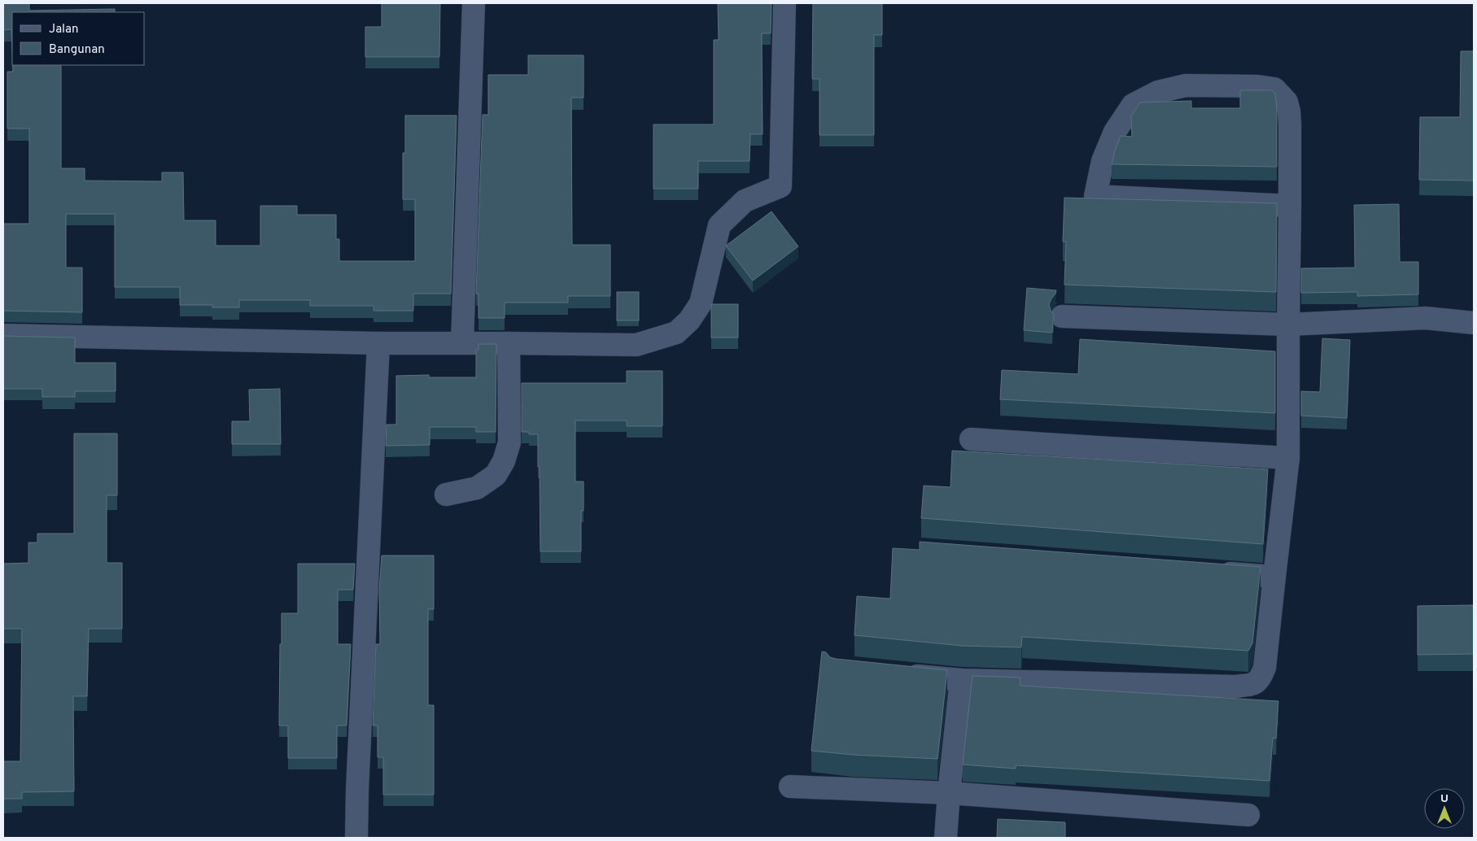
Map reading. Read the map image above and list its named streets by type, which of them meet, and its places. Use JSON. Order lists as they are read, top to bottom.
{
  "legend": ["Jalan", "Bangunan"],
  "north": "top"
}
